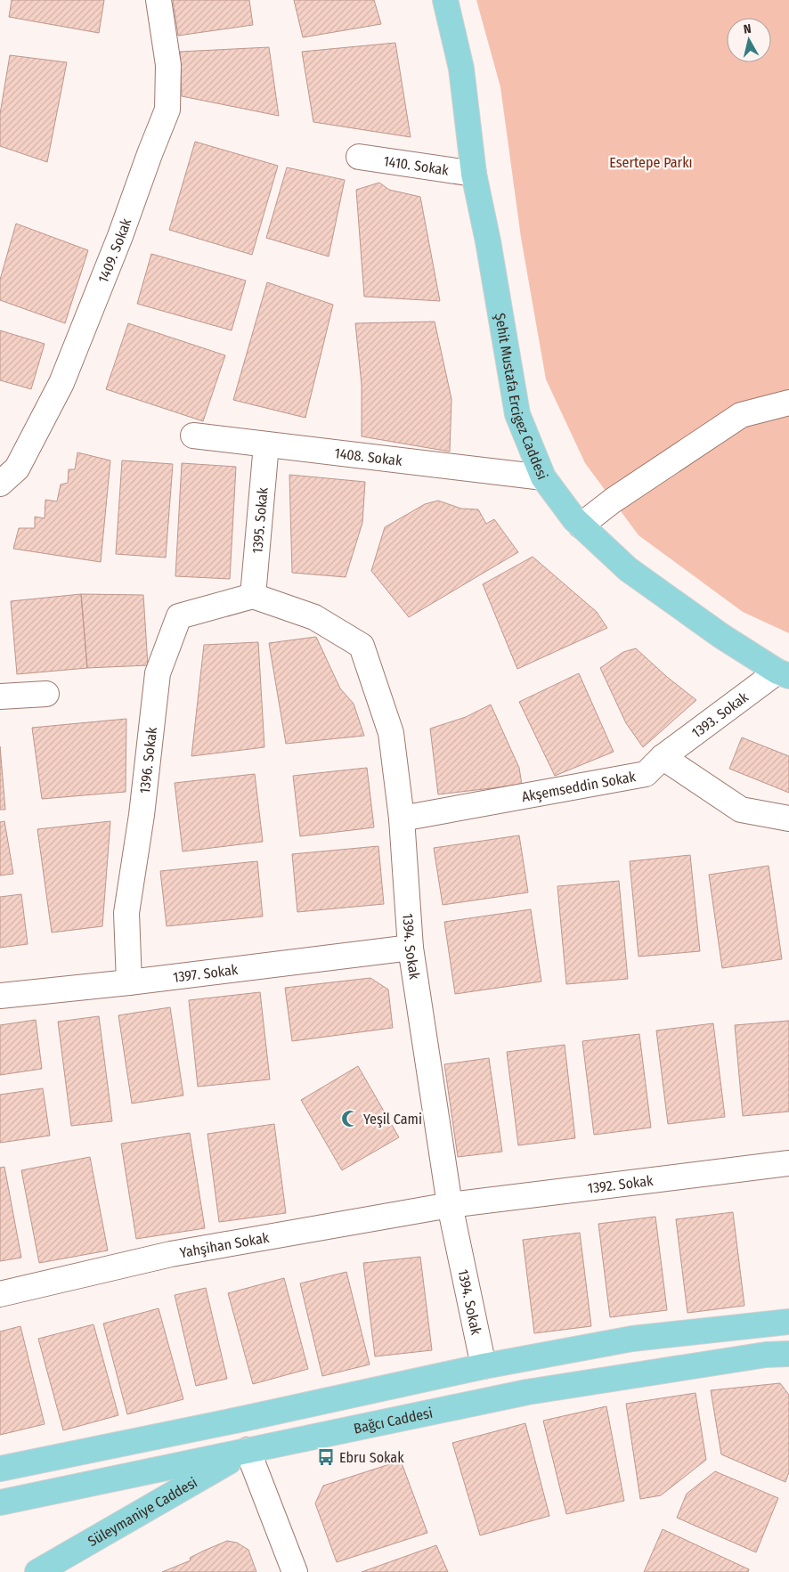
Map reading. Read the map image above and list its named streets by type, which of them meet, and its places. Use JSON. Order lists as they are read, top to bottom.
{
  "streets": {
    "main road": ["Şehit Mustafa Ercigez Caddesi", "Bağcı Caddesi", "Süleymaniye Caddesi"],
    "street": [
      "1410. Sokak",
      "1409. Sokak",
      "1408. Sokak",
      "1395. Sokak",
      "1393. Sokak",
      "1396. Sokak",
      "Akşemseddin Sokak",
      "1394. Sokak",
      "1397. Sokak",
      "1392. Sokak",
      "Yahşihan Sokak"
    ]
  },
  "crossings": [
    ["1410. Sokak", "Şehit Mustafa Ercigez Caddesi"],
    ["Şehit Mustafa Ercigez Caddesi", "1408. Sokak"],
    ["Şehit Mustafa Ercigez Caddesi", "1393. Sokak"],
    ["1408. Sokak", "1395. Sokak"],
    ["1395. Sokak", "1396. Sokak"],
    ["1395. Sokak", "1394. Sokak"],
    ["1393. Sokak", "Akşemseddin Sokak"],
    ["1396. Sokak", "1394. Sokak"],
    ["1396. Sokak", "1397. Sokak"],
    ["Akşemseddin Sokak", "1394. Sokak"],
    ["1394. Sokak", "1397. Sokak"],
    ["1394. Sokak", "1392. Sokak"],
    ["1394. Sokak", "Yahşihan Sokak"],
    ["1392. Sokak", "Yahşihan Sokak"],
    ["Bağcı Caddesi", "Süleymaniye Caddesi"]
  ],
  "parks": ["Esertepe Parkı"],
  "places": {
    "mosque": ["Yeşil Cami"],
    "bus stop": ["Ebru Sokak"]
  },
  "north": "top"
}
